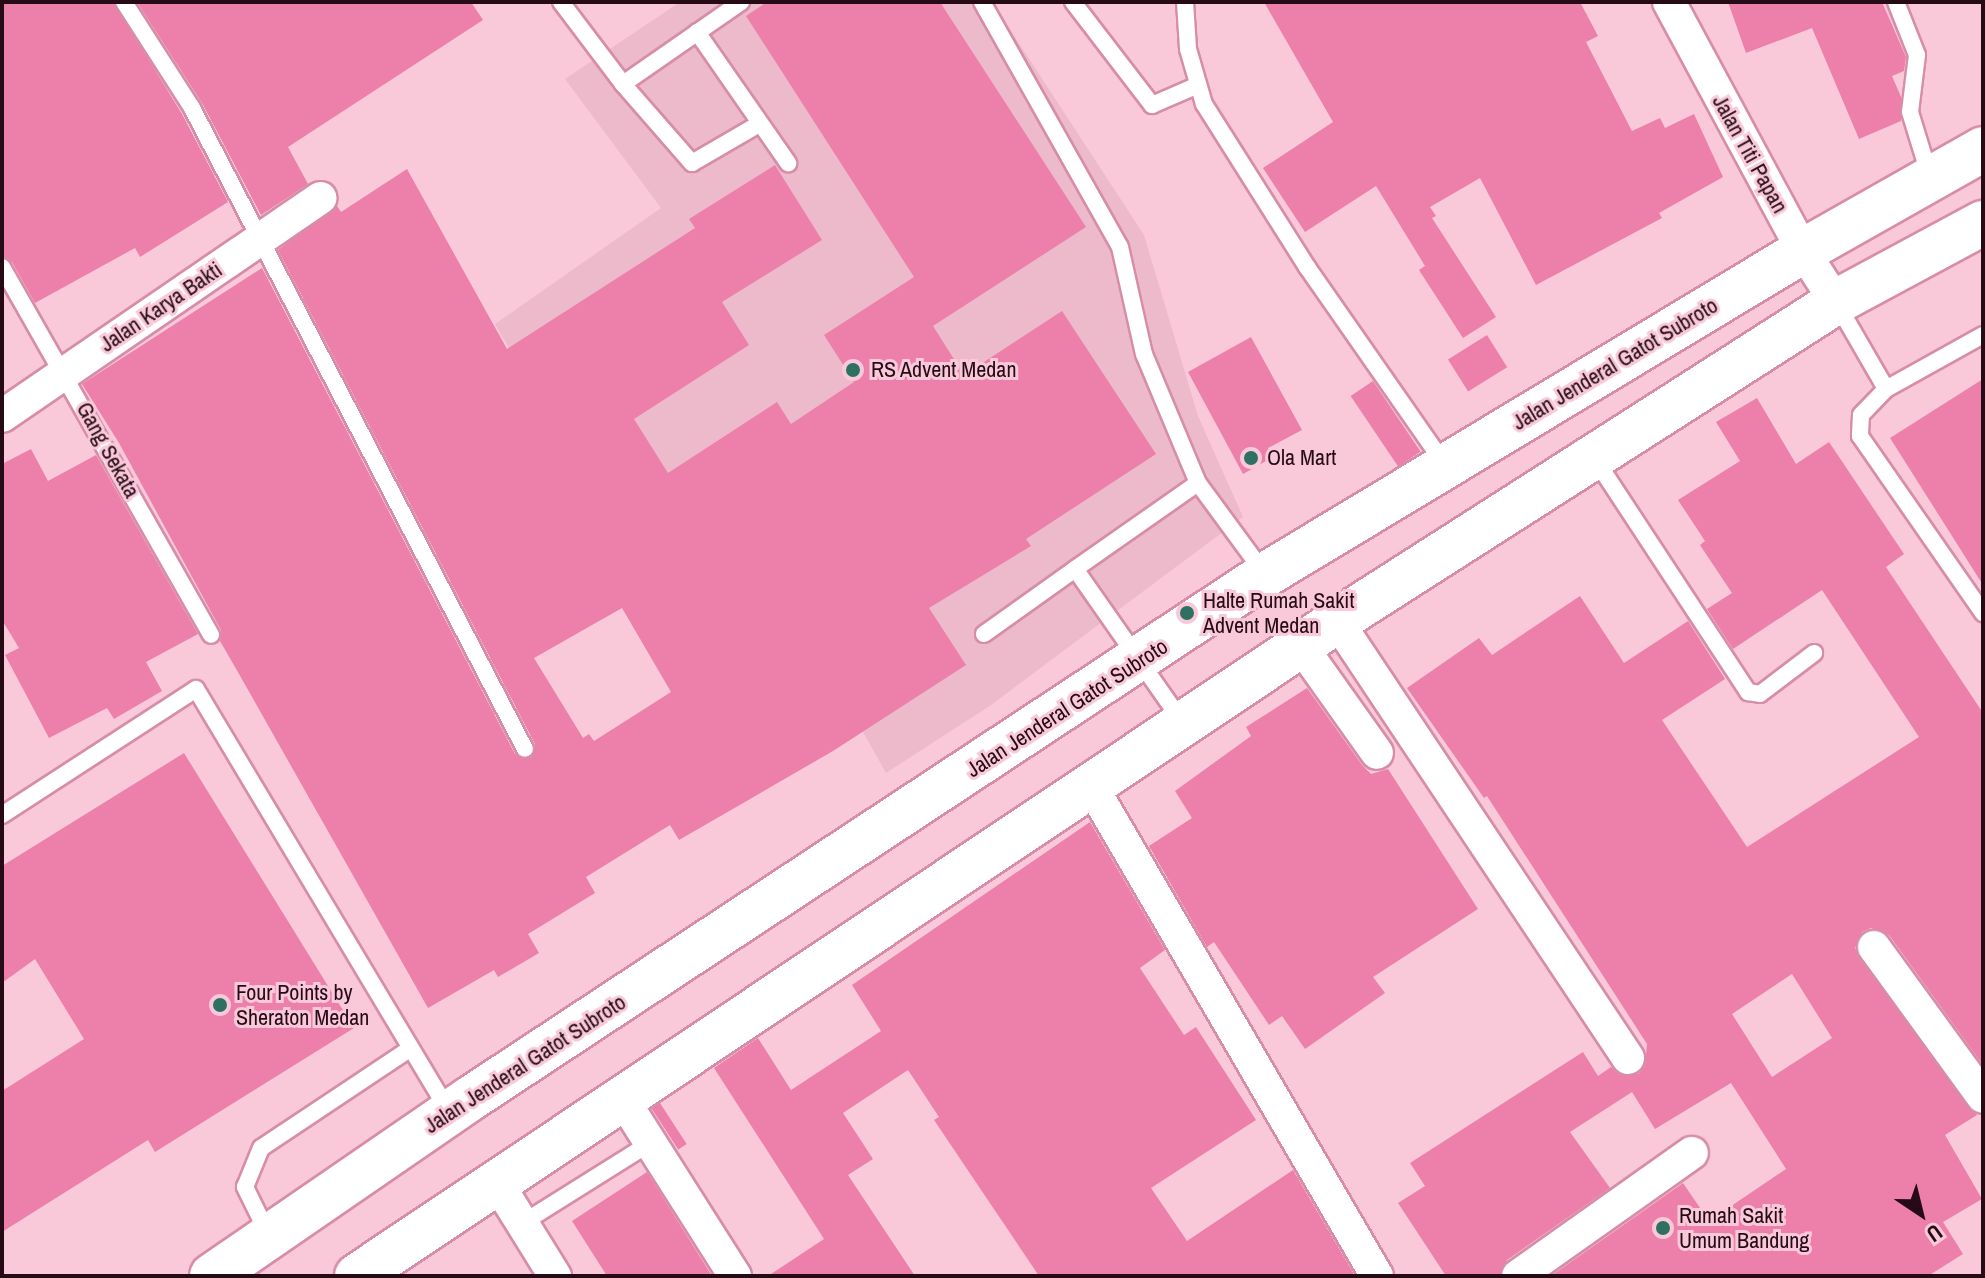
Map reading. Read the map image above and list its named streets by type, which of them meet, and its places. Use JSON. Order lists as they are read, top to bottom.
{
  "streets": {
    "main road": ["Jalan Jenderal Gatot Subroto"],
    "street": ["Jalan Titi Papan", "Jalan Karya Bakti"],
    "lane": ["Gang Sekata"]
  },
  "crossings": [
    ["Jalan Titi Papan", "Jalan Jenderal Gatot Subroto"],
    ["Jalan Karya Bakti", "Gang Sekata"]
  ],
  "places": [
    "RS Advent Medan",
    "Ola Mart",
    "Halte Rumah Sakit Advent Medan",
    "Four Points by Sheraton Medan",
    "Rumah Sakit Umum Bandung"
  ],
  "north": "bottom right"
}
